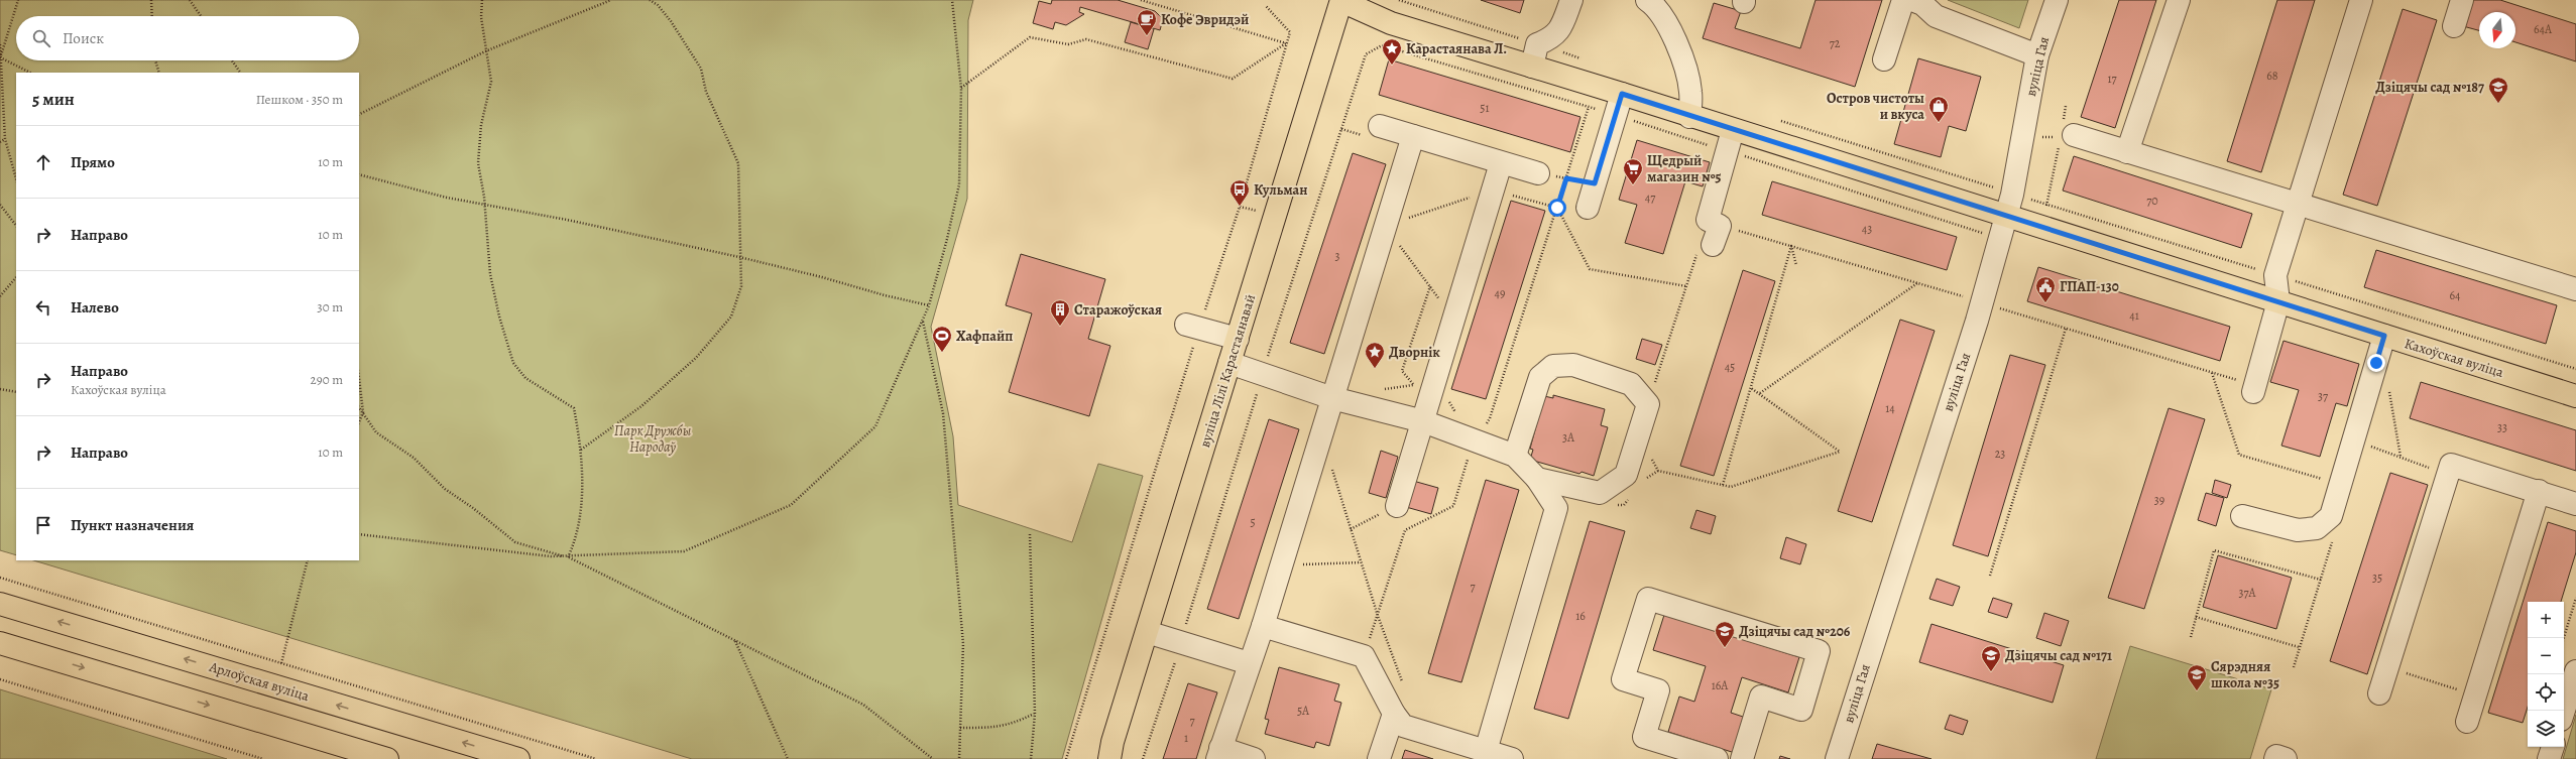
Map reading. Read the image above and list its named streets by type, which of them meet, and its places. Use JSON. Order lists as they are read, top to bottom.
{
  "streets": {
    "main road": ["Кахоўская вуліца", "вуліца Лілі Карастаянавай", "Арлоўская вуліца"],
    "street": ["вуліца Гая"]
  },
  "crossings": [
    ["вуліца Гая", "Кахоўская вуліца"],
    ["Кахоўская вуліца", "вуліца Лілі Карастаянавай"]
  ],
  "parks": ["Парк Дружбы Народаў"],
  "places": {
    "cafe": ["Кофе Эвридэй"],
    "place": ["Карастаянава Л.", "Дворнік"],
    "school or university": [
      "Дзіцячы сад №187",
      "Дзіцячы сад №206",
      "Дзіцячы сад №171",
      "Сярэдняя школа №35"
    ],
    "shop": ["Остров чистоты и вкуса"],
    "supermarket": ["Щедрый магазин №5"],
    "bus stop": ["Кульман"],
    "public building": ["ГПАП-130"],
    "building": ["Старажоўская"],
    "sports": ["Хафпайп"]
  },
  "house_numbers": [
    "64А",
    "72",
    "68",
    "17",
    "51",
    "47",
    "70",
    "43",
    "3",
    "49",
    "64",
    "41",
    "45",
    "37",
    "14",
    "33",
    "3А",
    "23",
    "39",
    "5",
    "35",
    "7",
    "37А",
    "16",
    "16А",
    "5А",
    "7",
    "1"
  ],
  "north": "bottom",
  "page": {
    "search": "Поиск",
    "heading": ["5 мин", "Пешком · 350 m"],
    "list": [
      ["Прямо", "10 m"],
      ["Направо", "10 m"],
      ["Налево", "30 m"],
      ["Направо", "Кахоўская вуліца", "290 m"],
      ["Направо", "10 m"],
      "Пункт назначения"
    ],
    "map_buttons": ["+", "−"]
  }
}
